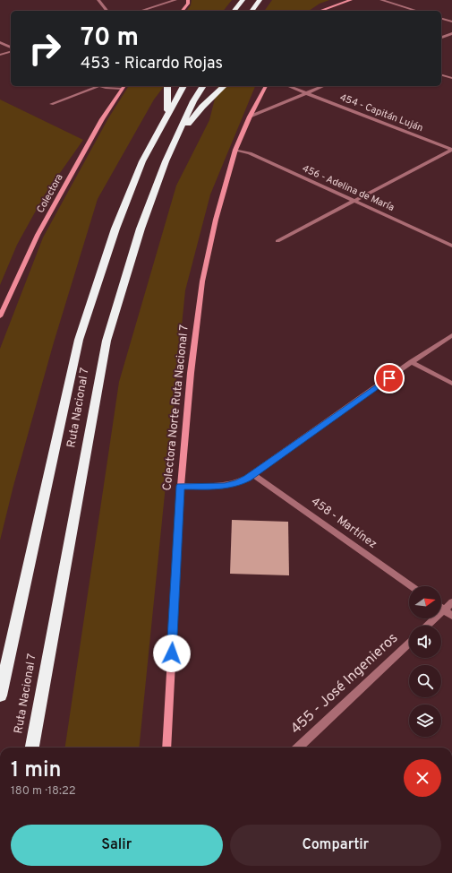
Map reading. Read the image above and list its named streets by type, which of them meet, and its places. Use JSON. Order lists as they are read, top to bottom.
{
  "streets": {
    "highway": ["Ruta Nacional 7"],
    "street": [
      "454 - Capitán Luján",
      "456 - Adelina de María",
      "Colectora",
      "Colectora Norte Ruta Nacional 7",
      "458 - Martínez",
      "455 - José Ingenieros"
    ]
  },
  "crossings": [
    ["456 - Adelina de María", "Colectora Norte Ruta Nacional 7"]
  ],
  "north": "right",
  "page": {
    "turn": ["70 m", "453 - Ricardo Rojas"],
    "heading": ["1 min", "180 m · 18:22"],
    "buttons": ["Salir", "Compartir"]
  }
}
